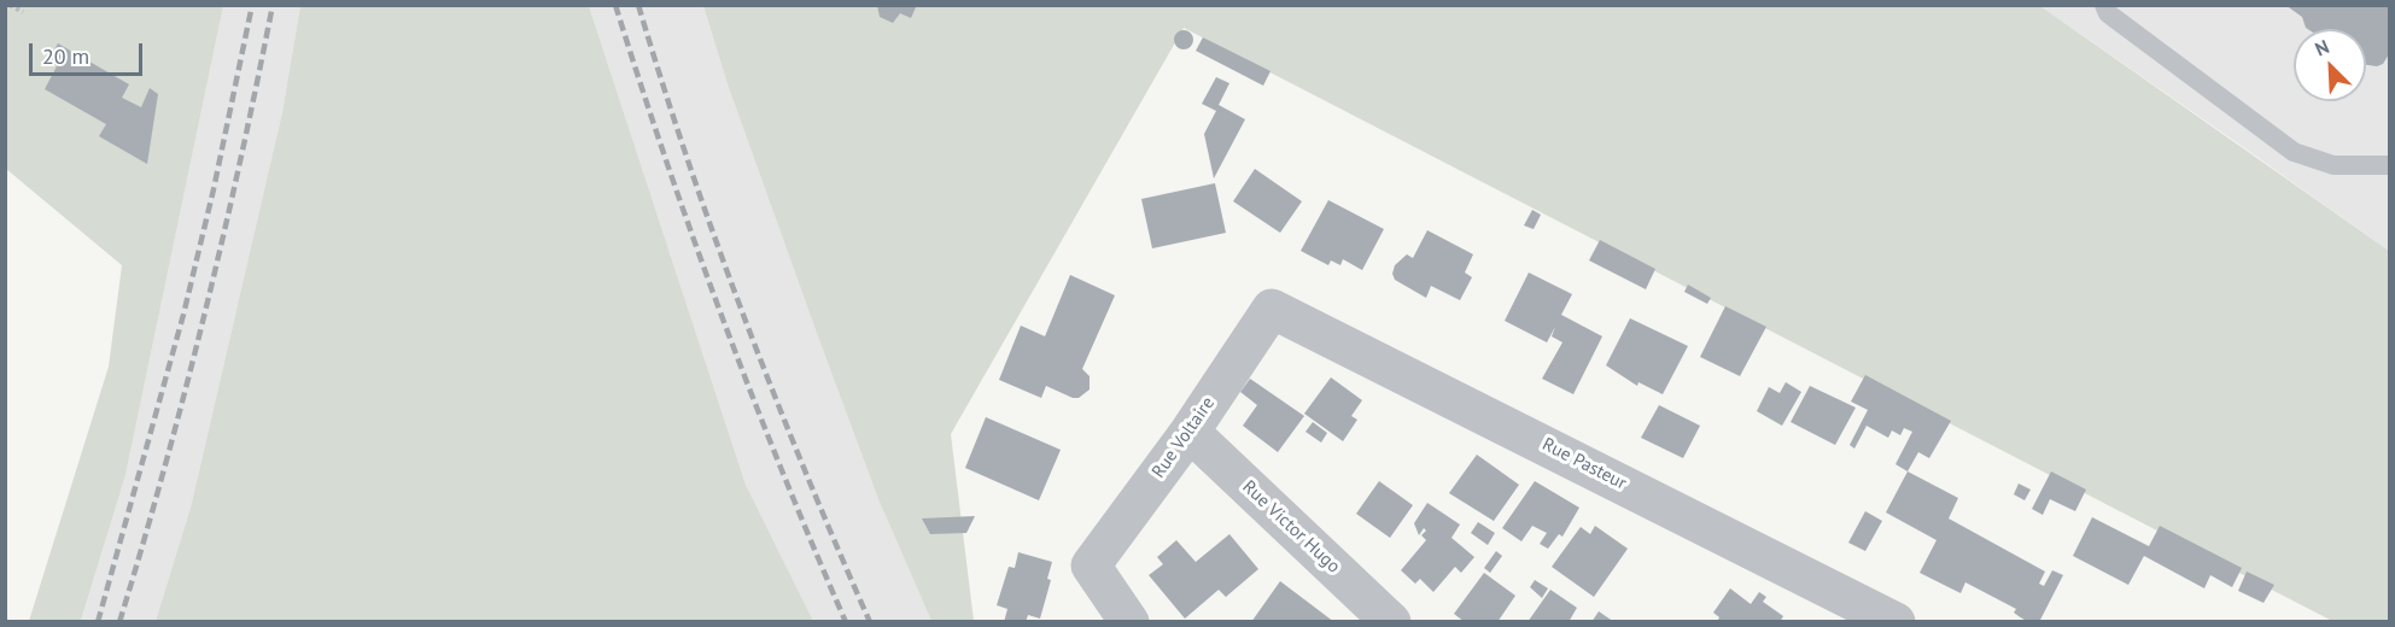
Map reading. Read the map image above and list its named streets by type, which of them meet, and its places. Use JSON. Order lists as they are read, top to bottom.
{
  "streets": {
    "street": ["Rue Voltaire", "Rue Pasteur", "Rue Victor Hugo"]
  },
  "crossings": [
    ["Rue Voltaire", "Rue Pasteur"],
    ["Rue Voltaire", "Rue Victor Hugo"]
  ],
  "scale_bar": "20 m",
  "north": "top left"
}
